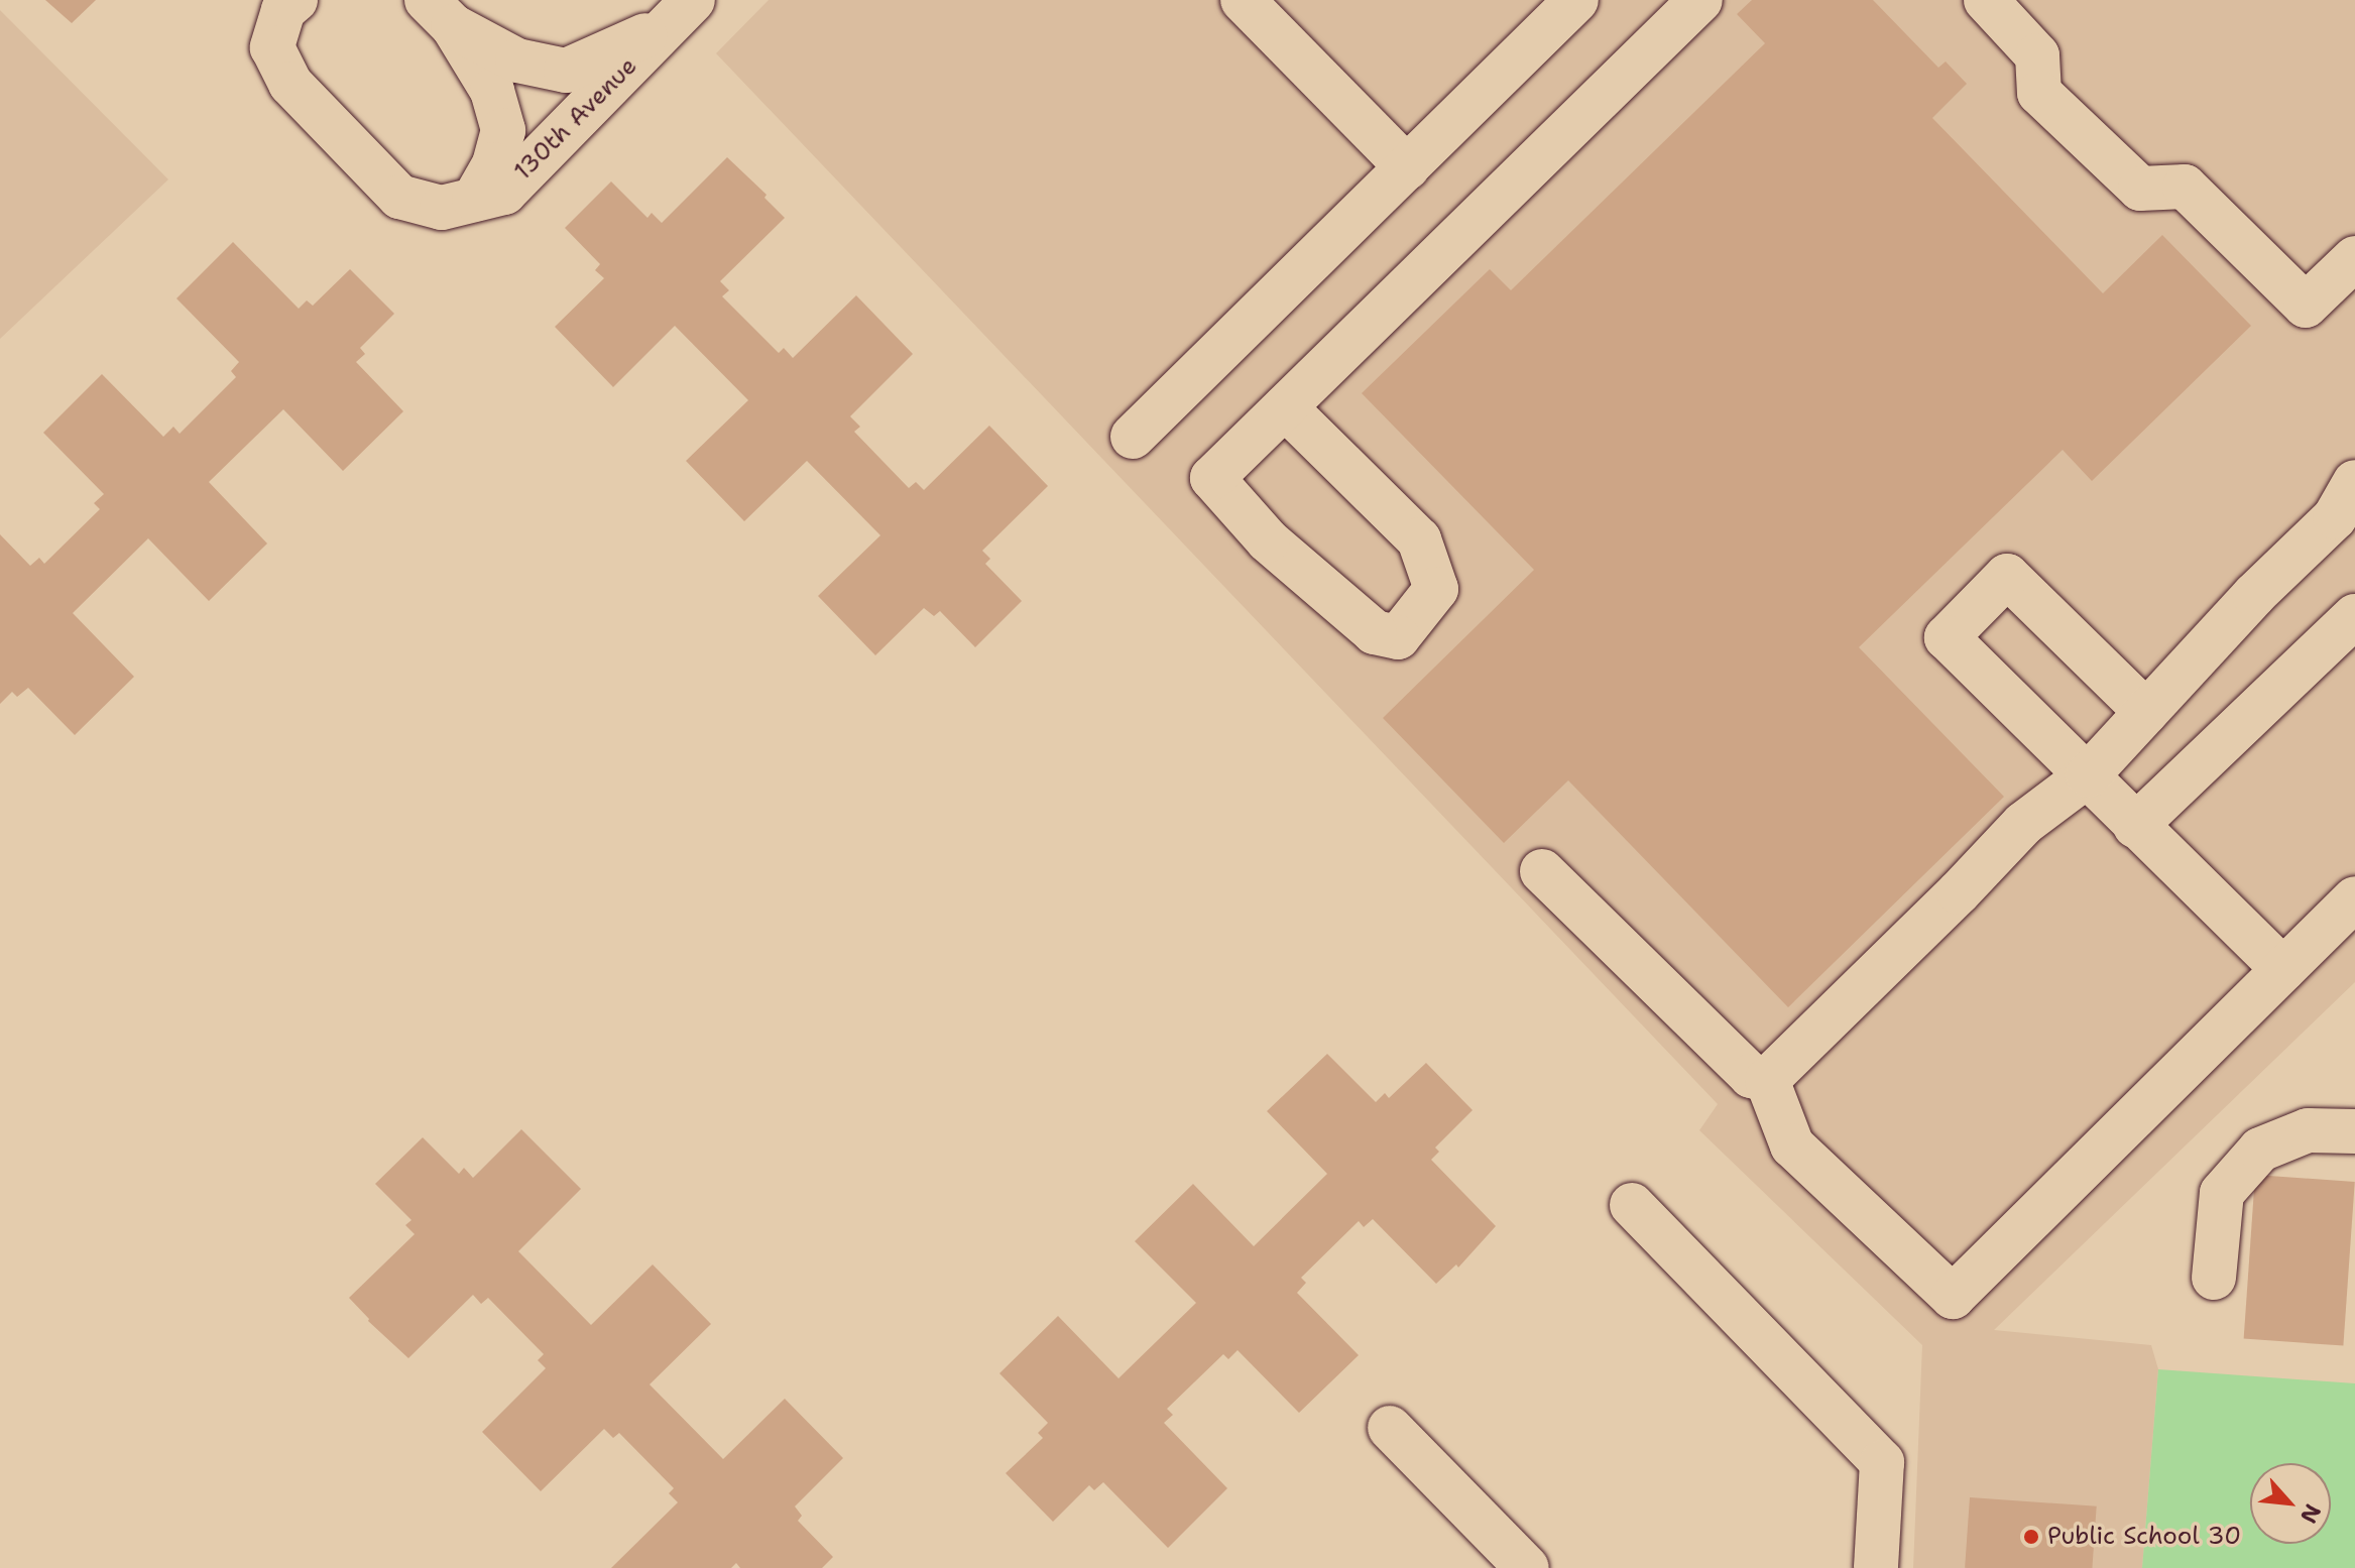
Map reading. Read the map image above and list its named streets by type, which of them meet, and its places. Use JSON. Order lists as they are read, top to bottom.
{
  "streets": {
    "street": ["130th Avenue"]
  },
  "places": ["Public School 30"],
  "north": "bottom right"
}
